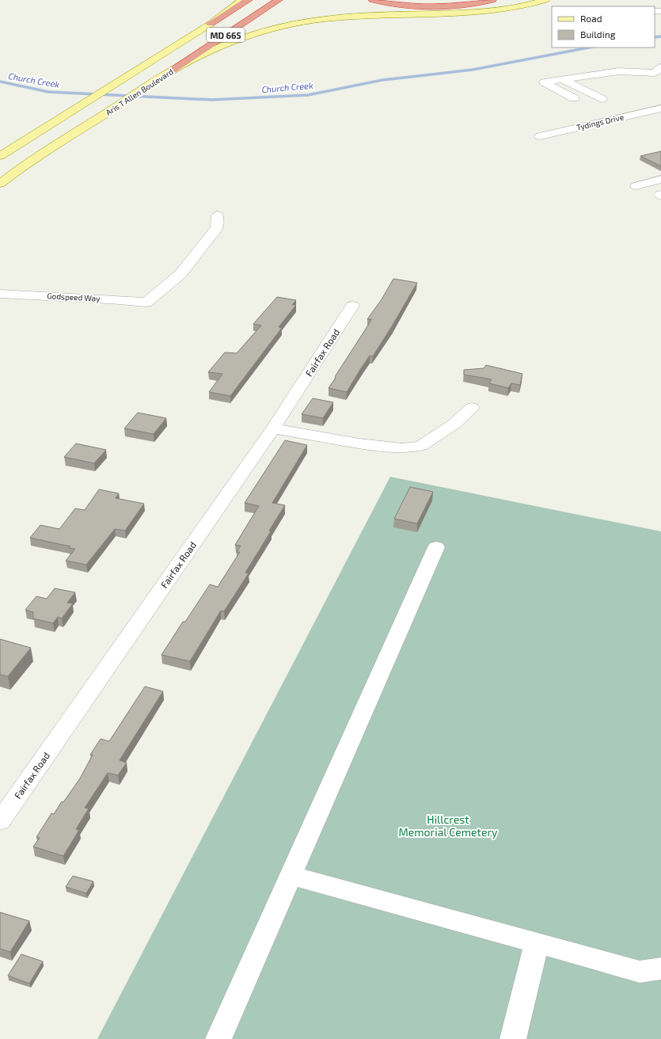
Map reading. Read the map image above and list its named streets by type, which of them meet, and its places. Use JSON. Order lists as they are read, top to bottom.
{
  "streets": {
    "highway": ["MD 665", "Aris T Allen Boulevard"],
    "street": ["Tydings Drive", "Godspeed Way", "Fairfax Road"]
  },
  "water": ["Church Creek"],
  "parks": ["Hillcrest Memorial Cemetery"],
  "legend": ["Road", "Building"]
}
